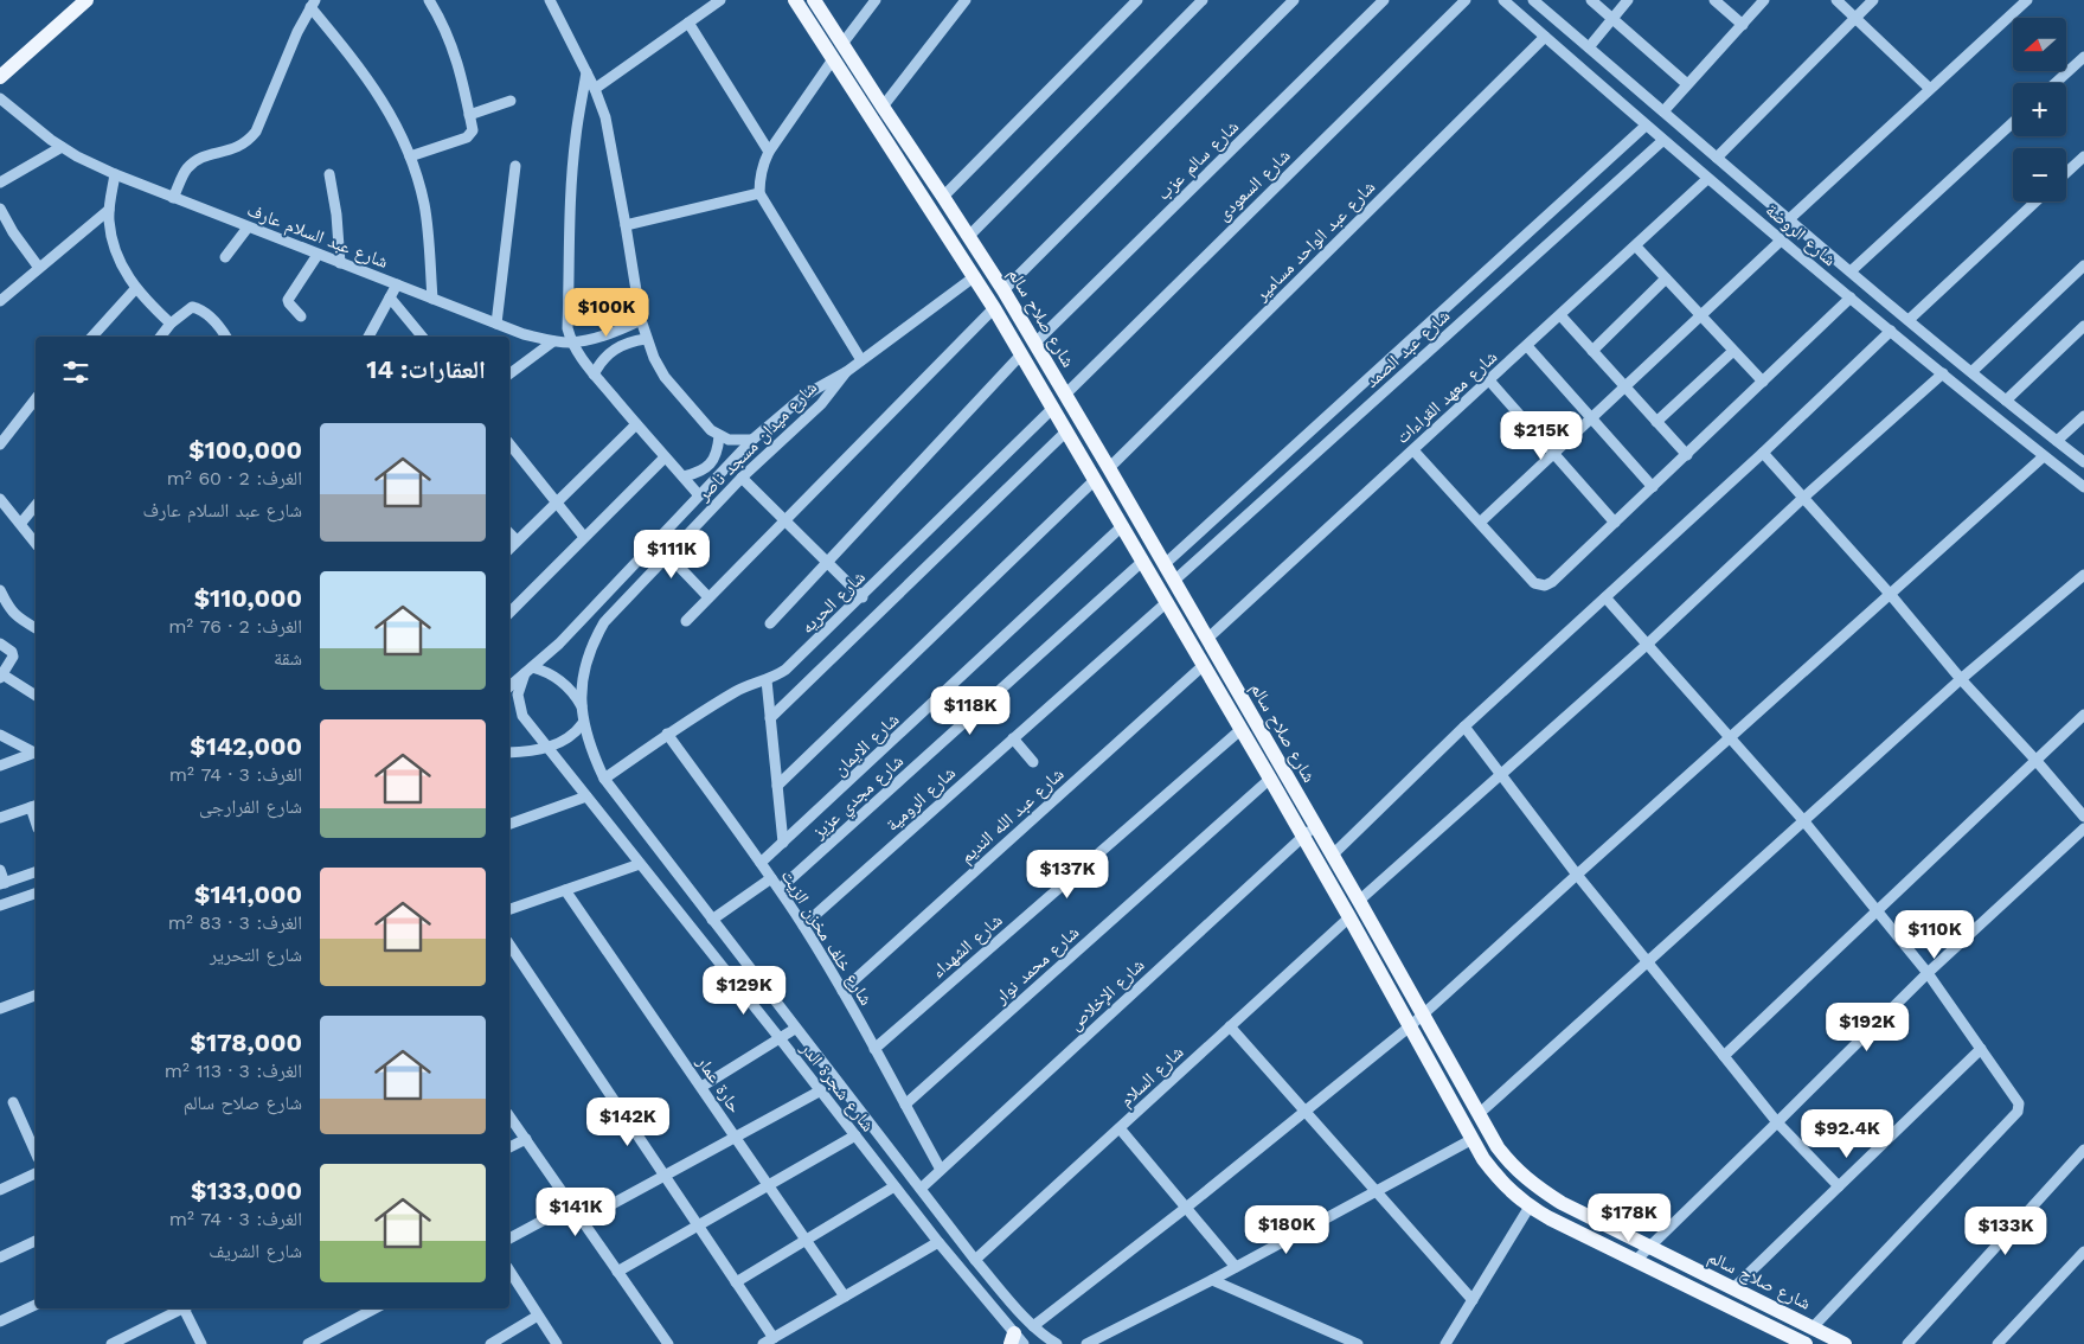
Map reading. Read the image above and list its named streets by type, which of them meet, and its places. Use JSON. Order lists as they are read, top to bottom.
{
  "streets": {
    "main road": ["شارع صلاح سالم"],
    "street": [
      "شارع سالم عزب",
      "شارع السعودى",
      "شارع الروضة",
      "شارع عبد السلام عارف",
      "شارع عبد الواحد مسامير",
      "شارع عبد الصمد",
      "شارع معهد القراءات",
      "شارع ميدان مسجد ناصر",
      "شارع الحريه",
      "شارع الايمان",
      "شارع مجدي عزيز",
      "شارع الرومية",
      "شارع عبد الله النديم",
      "شارع خلف مخزن الزيت",
      "شارع الشهداء",
      "شارع محمد نوار",
      "شارع الإخلاص",
      "شارع السلام",
      "حارة عمار",
      "شارع شجرة الدر"
    ]
  },
  "crossings": [
    ["شارع سالم عزب", "شارع صلاح سالم"],
    ["شارع السعودى", "شارع صلاح سالم"],
    ["شارع الروضة", "شارع عبد الواحد مسامير"],
    ["شارع الروضة", "شارع عبد الصمد"],
    ["شارع الروضة", "شارع معهد القراءات"],
    ["شارع عبد الواحد مسامير", "شارع صلاح سالم"],
    ["شارع صلاح سالم", "شارع عبد الصمد"],
    ["شارع صلاح سالم", "شارع معهد القراءات"],
    ["شارع صلاح سالم", "شارع ميدان مسجد ناصر"],
    ["شارع صلاح سالم", "شارع الحريه"],
    ["شارع صلاح سالم", "شارع الايمان"],
    ["شارع صلاح سالم", "شارع مجدي عزيز"],
    ["شارع صلاح سالم", "شارع الرومية"],
    ["شارع صلاح سالم", "شارع عبد الله النديم"],
    ["شارع صلاح سالم", "شارع الشهداء"],
    ["شارع صلاح سالم", "شارع محمد نوار"],
    ["شارع صلاح سالم", "شارع الإخلاص"],
    ["شارع صلاح سالم", "شارع السلام"],
    ["شارع ميدان مسجد ناصر", "شارع شجرة الدر"],
    ["شارع الحريه", "شارع خلف مخزن الزيت"],
    ["شارع الحريه", "شارع شجرة الدر"],
    ["شارع الايمان", "شارع خلف مخزن الزيت"],
    ["شارع مجدي عزيز", "شارع خلف مخزن الزيت"],
    ["شارع الرومية", "شارع خلف مخزن الزيت"],
    ["شارع عبد الله النديم", "شارع خلف مخزن الزيت"],
    ["شارع خلف مخزن الزيت", "شارع الشهداء"],
    ["شارع خلف مخزن الزيت", "شارع محمد نوار"],
    ["شارع خلف مخزن الزيت", "شارع الإخلاص"],
    ["شارع الإخلاص", "شارع شجرة الدر"],
    ["شارع السلام", "شارع شجرة الدر"]
  ],
  "north": "left",
  "page": {
    "map_buttons": ["+", "−"],
    "price": [
      "$100K",
      "$215K",
      "$111K",
      "$118K",
      "$137K",
      "$110K",
      "$129K",
      "$192K",
      "$142K",
      "$92.4K",
      "$141K",
      "$178K",
      "$180K",
      "$133K"
    ],
    "heading": "العقارات: 14",
    "list": [
      {
        "name": "$100,000",
        "note": "الغرف: 2 · 60 m² · شارع عبد السلام عارف"
      },
      {
        "name": "$110,000",
        "note": "الغرف: 2 · 76 m² · شقة"
      },
      {
        "name": "$142,000",
        "note": "الغرف: 3 · 74 m² · شارع الفرارجى"
      },
      {
        "name": "$141,000",
        "note": "الغرف: 3 · 83 m² · شارع التحرير"
      },
      {
        "name": "$178,000",
        "note": "الغرف: 3 · 113 m² · شارع صلاح سالم"
      },
      {
        "name": "$133,000",
        "note": "الغرف: 3 · 74 m² · شارع الشريف"
      }
    ]
  }
}
